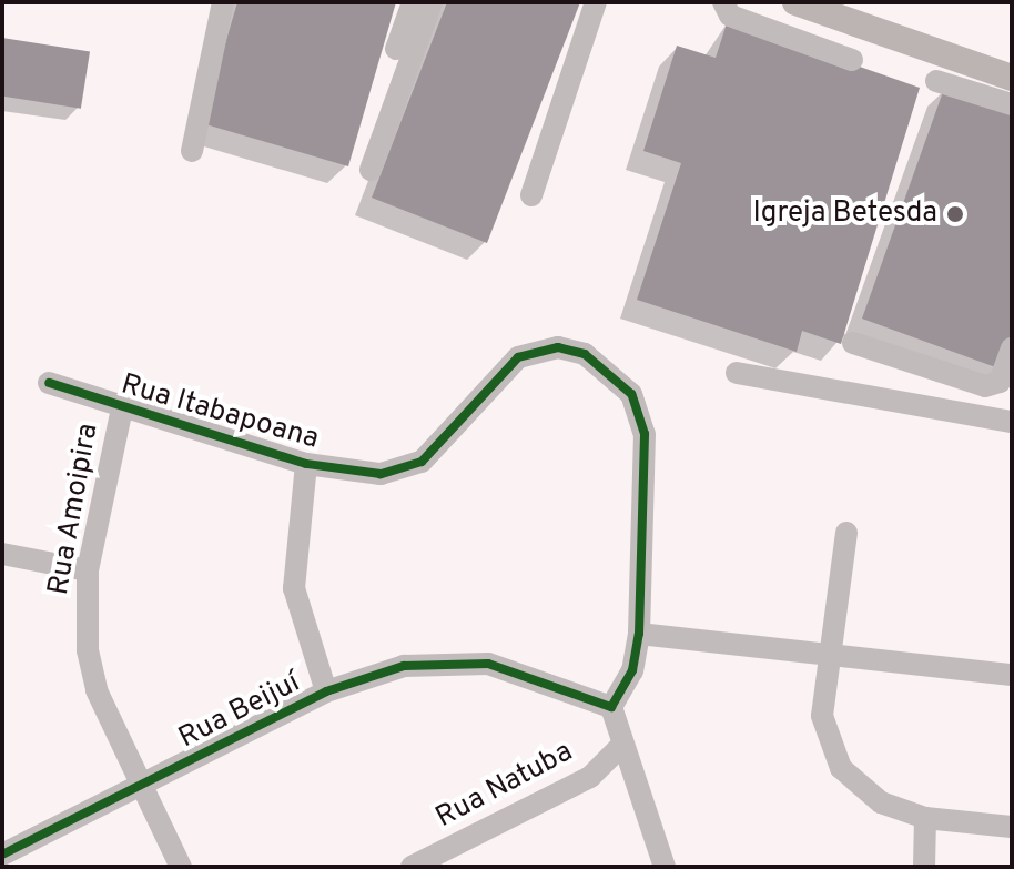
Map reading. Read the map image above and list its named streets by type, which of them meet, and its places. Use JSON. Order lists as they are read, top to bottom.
{
  "streets": {
    "street": [
      "Rua Itabapoana",
      "Rua Amoipira",
      "Rua Beijuí",
      "Rua Natuba"
    ]
  },
  "crossings": [
    ["Rua Itabapoana", "Rua Amoipira"],
    ["Rua Itabapoana", "Rua Beijuí"],
    ["Rua Amoipira", "Rua Beijuí"]
  ],
  "places": ["Igreja Betesda"]
}
